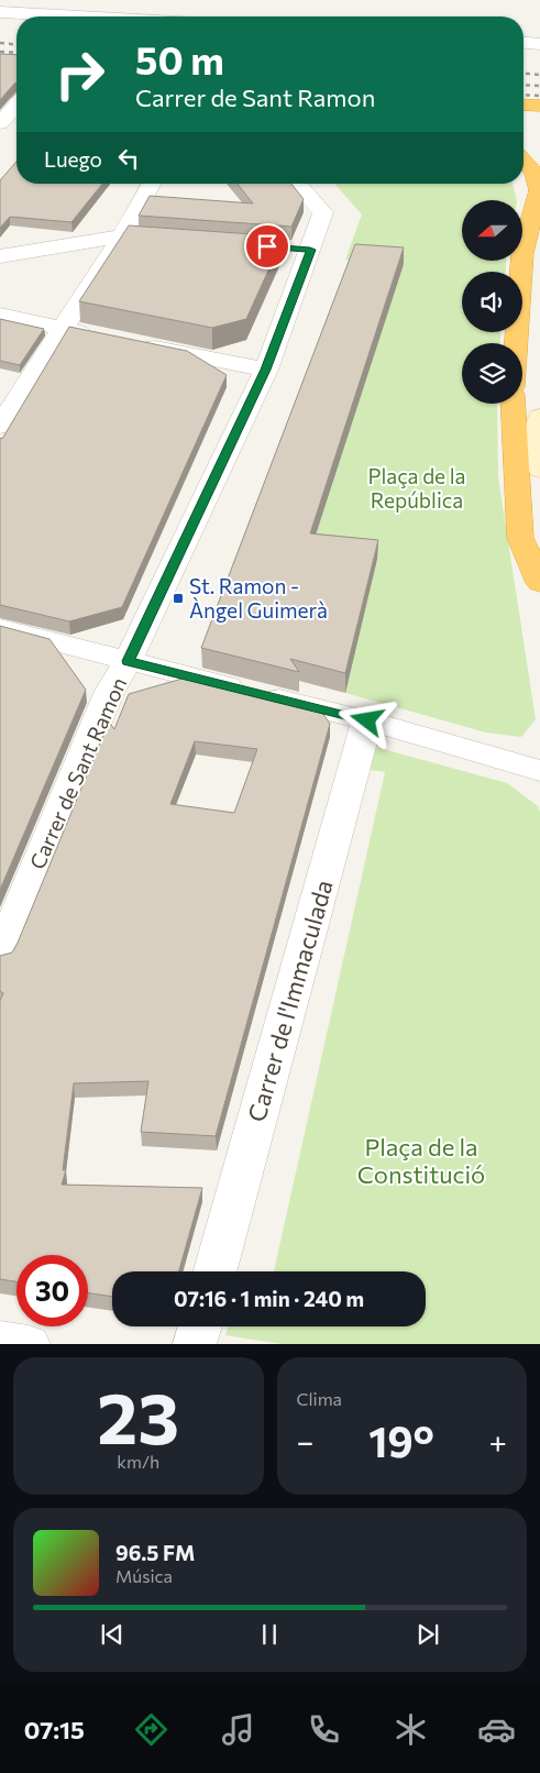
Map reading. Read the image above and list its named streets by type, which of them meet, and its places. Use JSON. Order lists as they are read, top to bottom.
{
  "streets": {
    "street": ["Carrer de Sant Ramon", "Carrer de l'Immaculada"]
  },
  "parks": ["Plaça de la República", "Plaça de la Constitució"],
  "places": {
    "transit": ["St. Ramon - Àngel Guimerà"]
  },
  "north": "left",
  "page": {
    "turn": ["50 m", "Carrer de Sant Ramon"],
    "then": "Luego",
    "limit": "30",
    "trip": "07:16 · 1 min · 240 m",
    "tile": [
      ["23", "km/h"],
      "Clima"
    ],
    "heat": ["−", "19°", "+"],
    "song": ["96.5 FM", "Música"],
    "tabs": "07:15"
  }
}
